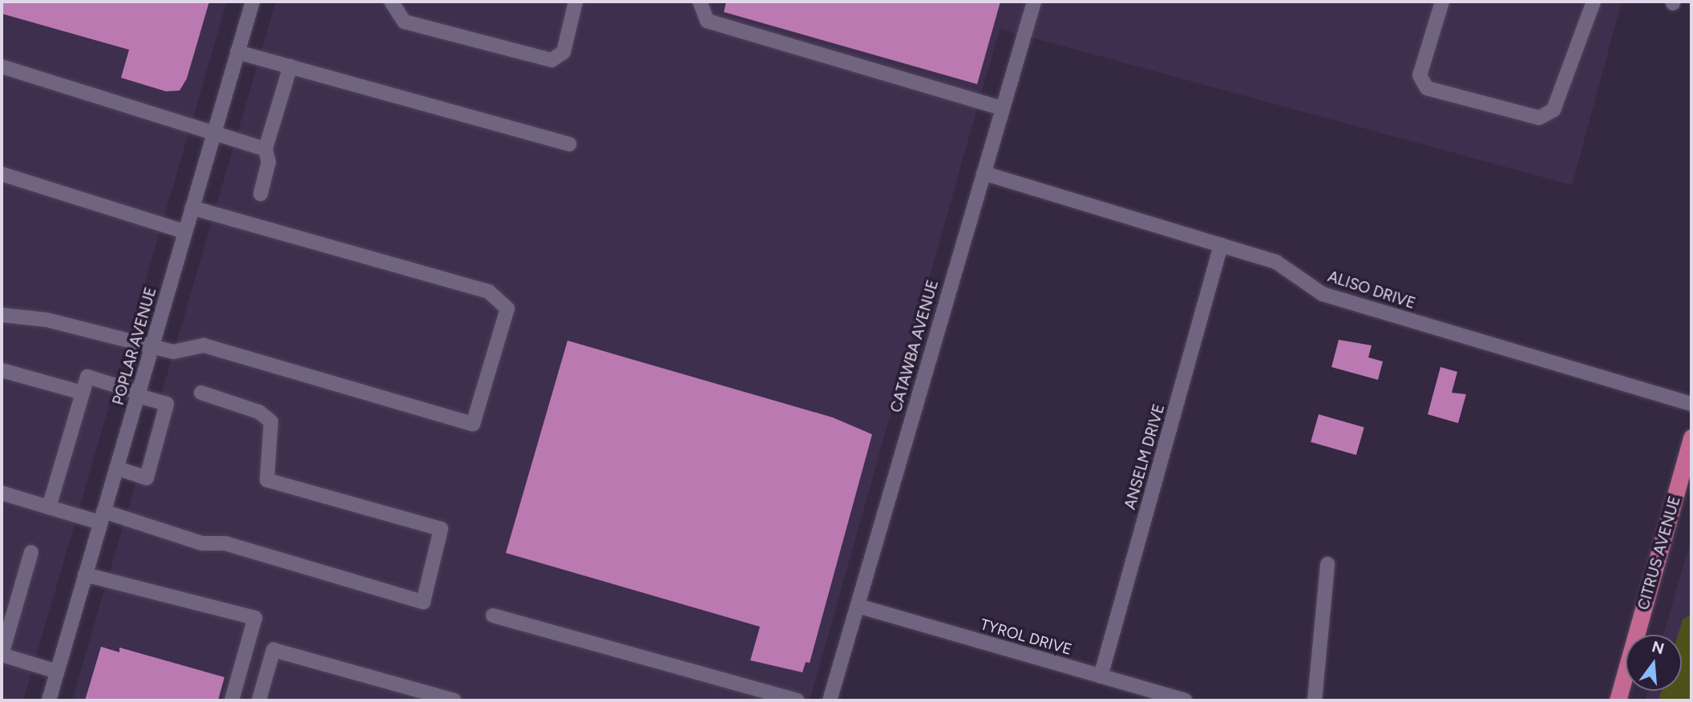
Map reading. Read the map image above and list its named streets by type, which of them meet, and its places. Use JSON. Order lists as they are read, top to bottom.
{
  "streets": {
    "main road": ["CITRUS AVENUE"],
    "street": [
      "ALISO DRIVE",
      "POPLAR AVENUE",
      "CATAWBA AVENUE",
      "ANSELM DRIVE",
      "TYROL DRIVE"
    ]
  },
  "crossings": [
    ["ALISO DRIVE", "CATAWBA AVENUE"],
    ["ALISO DRIVE", "ANSELM DRIVE"],
    ["CATAWBA AVENUE", "TYROL DRIVE"],
    ["ANSELM DRIVE", "TYROL DRIVE"]
  ],
  "north": "top"
}
